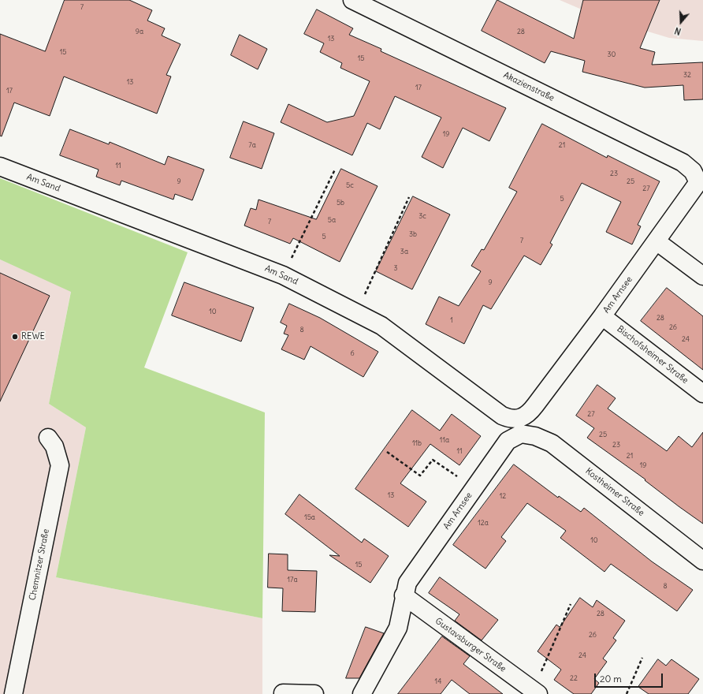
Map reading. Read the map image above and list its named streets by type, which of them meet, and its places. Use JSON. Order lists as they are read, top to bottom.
{
  "streets": {
    "street": [
      "Akazienstraße",
      "Am Sand",
      "Am Arnsee",
      "Bischofsheimer Straße",
      "Kostheimer Straße",
      "Chemnitzer Straße",
      "Gustavsburger Straße"
    ]
  },
  "crossings": [
    ["Akazienstraße", "Am Arnsee"],
    ["Am Sand", "Am Arnsee"],
    ["Am Arnsee", "Bischofsheimer Straße"],
    ["Am Arnsee", "Kostheimer Straße"],
    ["Am Arnsee", "Gustavsburger Straße"]
  ],
  "places": ["REWE"],
  "house_numbers": [
    "7",
    "9a",
    "28",
    "13",
    "15",
    "30",
    "15",
    "32",
    "13",
    "17",
    "17",
    "19",
    "7a",
    "21",
    "11",
    "23",
    "9",
    "25",
    "5c",
    "27",
    "5",
    "5b",
    "3c",
    "5a",
    "7",
    "3b",
    "5",
    "7",
    "3a",
    "3",
    "9",
    "10",
    "28",
    "1",
    "26",
    "8",
    "24",
    "6",
    "27",
    "25",
    "11a",
    "11b",
    "23",
    "11",
    "21",
    "19",
    "13",
    "12",
    "15a",
    "12a",
    "10",
    "15",
    "17a",
    "8",
    "28",
    "26",
    "24",
    "22",
    "14"
  ],
  "scale_bar": "20 m",
  "north": "bottom"
}
